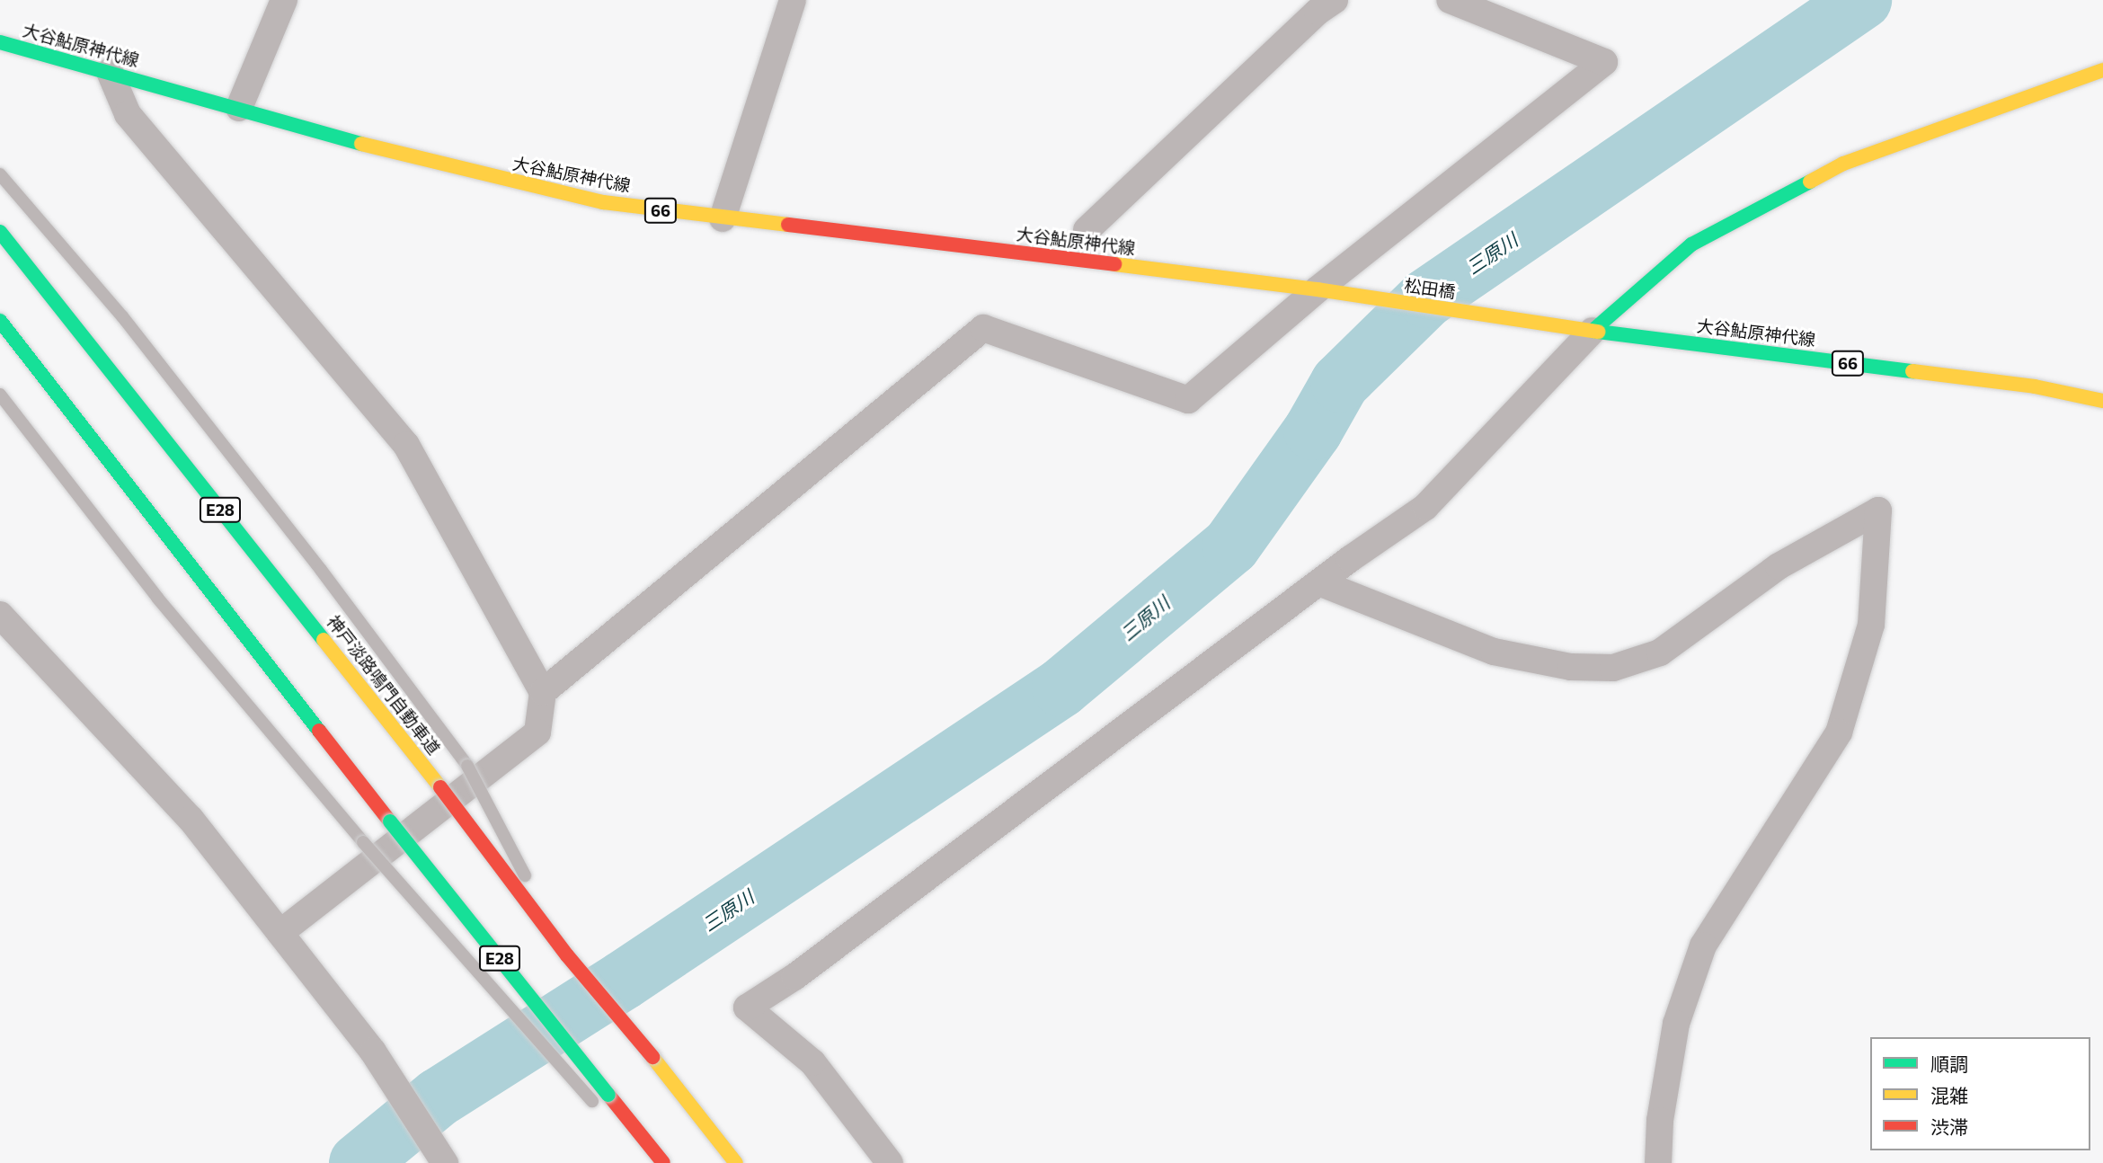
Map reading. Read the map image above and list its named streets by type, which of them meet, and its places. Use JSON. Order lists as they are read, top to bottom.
{
  "streets": {
    "main road": [
      "大谷鮎原神代線",
      "66",
      "松田橋",
      "E28",
      "神戸淡路鳴門自動車道"
    ]
  },
  "crossings": [
    ["大谷鮎原神代線", "松田橋"]
  ],
  "water": ["三原川"],
  "legend": ["順調", "混雑", "渋滞"]
}
